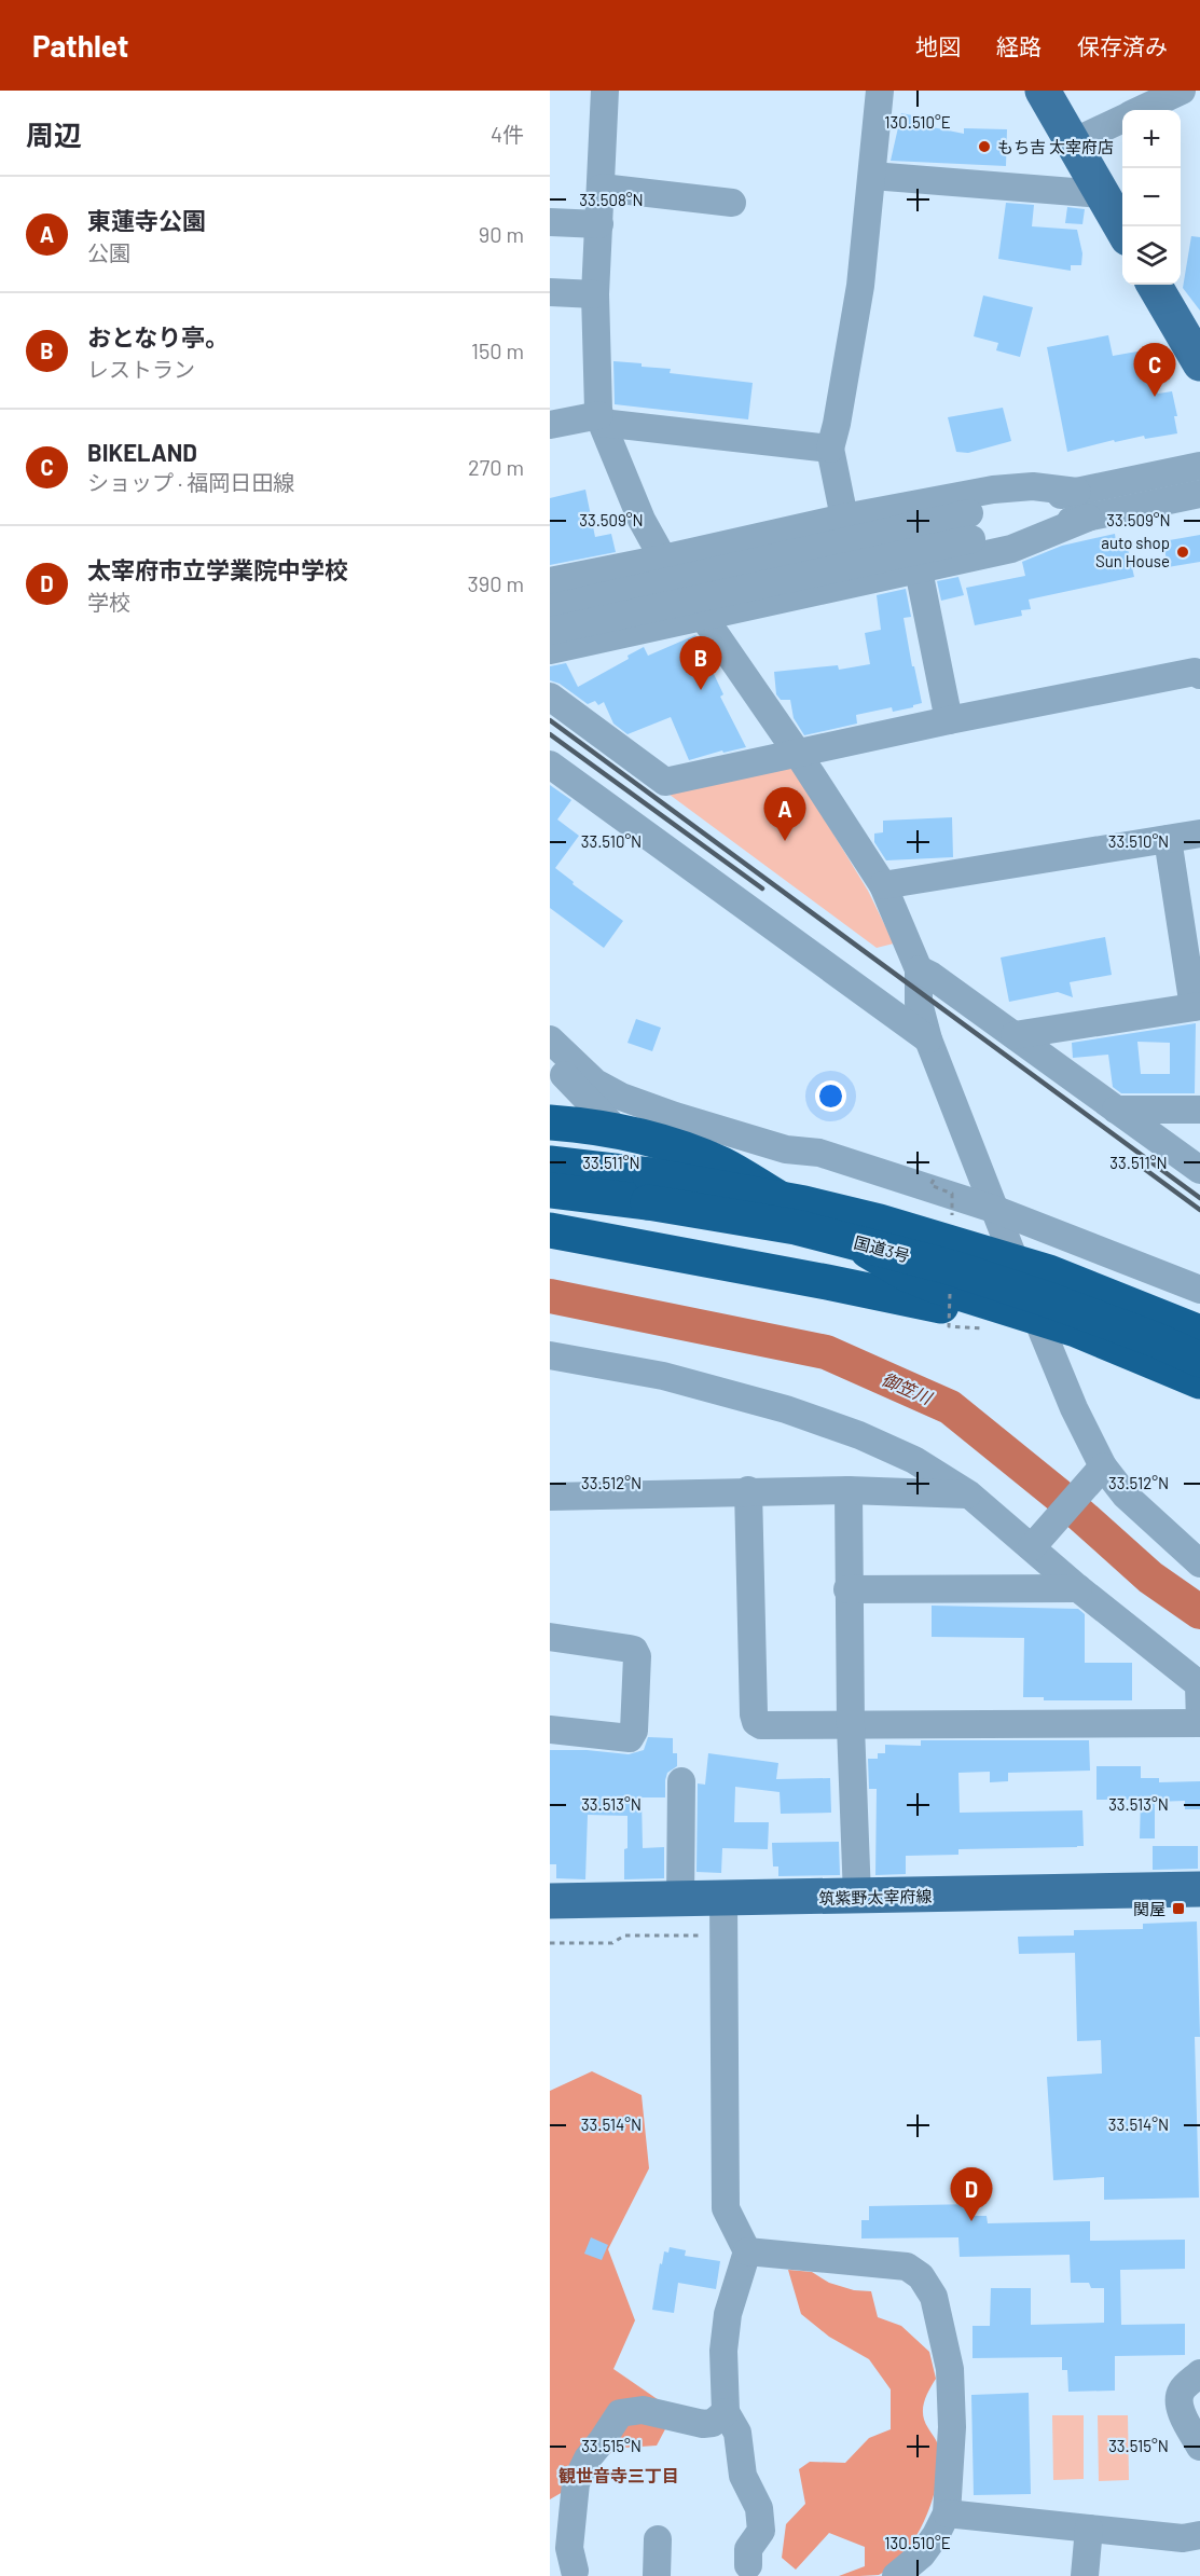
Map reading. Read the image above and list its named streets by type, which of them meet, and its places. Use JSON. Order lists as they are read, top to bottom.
{
  "streets": {
    "highway": ["国道3号"],
    "main road": ["筑紫野太宰府線"]
  },
  "districts": ["観世音寺三丁目"],
  "water": ["御笠川"],
  "places": {
    "other": ["もち吉 太宰府店", "auto shop Sun House"],
    "transit": ["関屋"]
  },
  "page": {
    "header": "Pathlet",
    "nav": ["地図", "経路", "保存済み"],
    "heading": ["周辺", "4件"],
    "map_buttons": ["+", "−"],
    "list": [
      {
        "mark": "A",
        "name": "東蓮寺公園",
        "note": "公園",
        "value": "90 m"
      },
      {
        "mark": "B",
        "name": "おとなり亭。",
        "note": "レストラン",
        "value": "150 m"
      },
      {
        "mark": "C",
        "name": "BIKELAND",
        "note": "ショップ · 福岡日田線",
        "value": "270 m"
      },
      {
        "mark": "D",
        "name": "太宰府市立学業院中学校",
        "note": "学校",
        "value": "390 m"
      }
    ],
    "pins": [
      "C",
      "B",
      "A",
      "D"
    ]
  },
  "coordinates": [
    "130.510°E",
    "33.508°N",
    "33.509°N",
    "33.510°N",
    "33.511°N",
    "33.512°N",
    "33.513°N",
    "33.514°N",
    "33.515°N"
  ]
}
